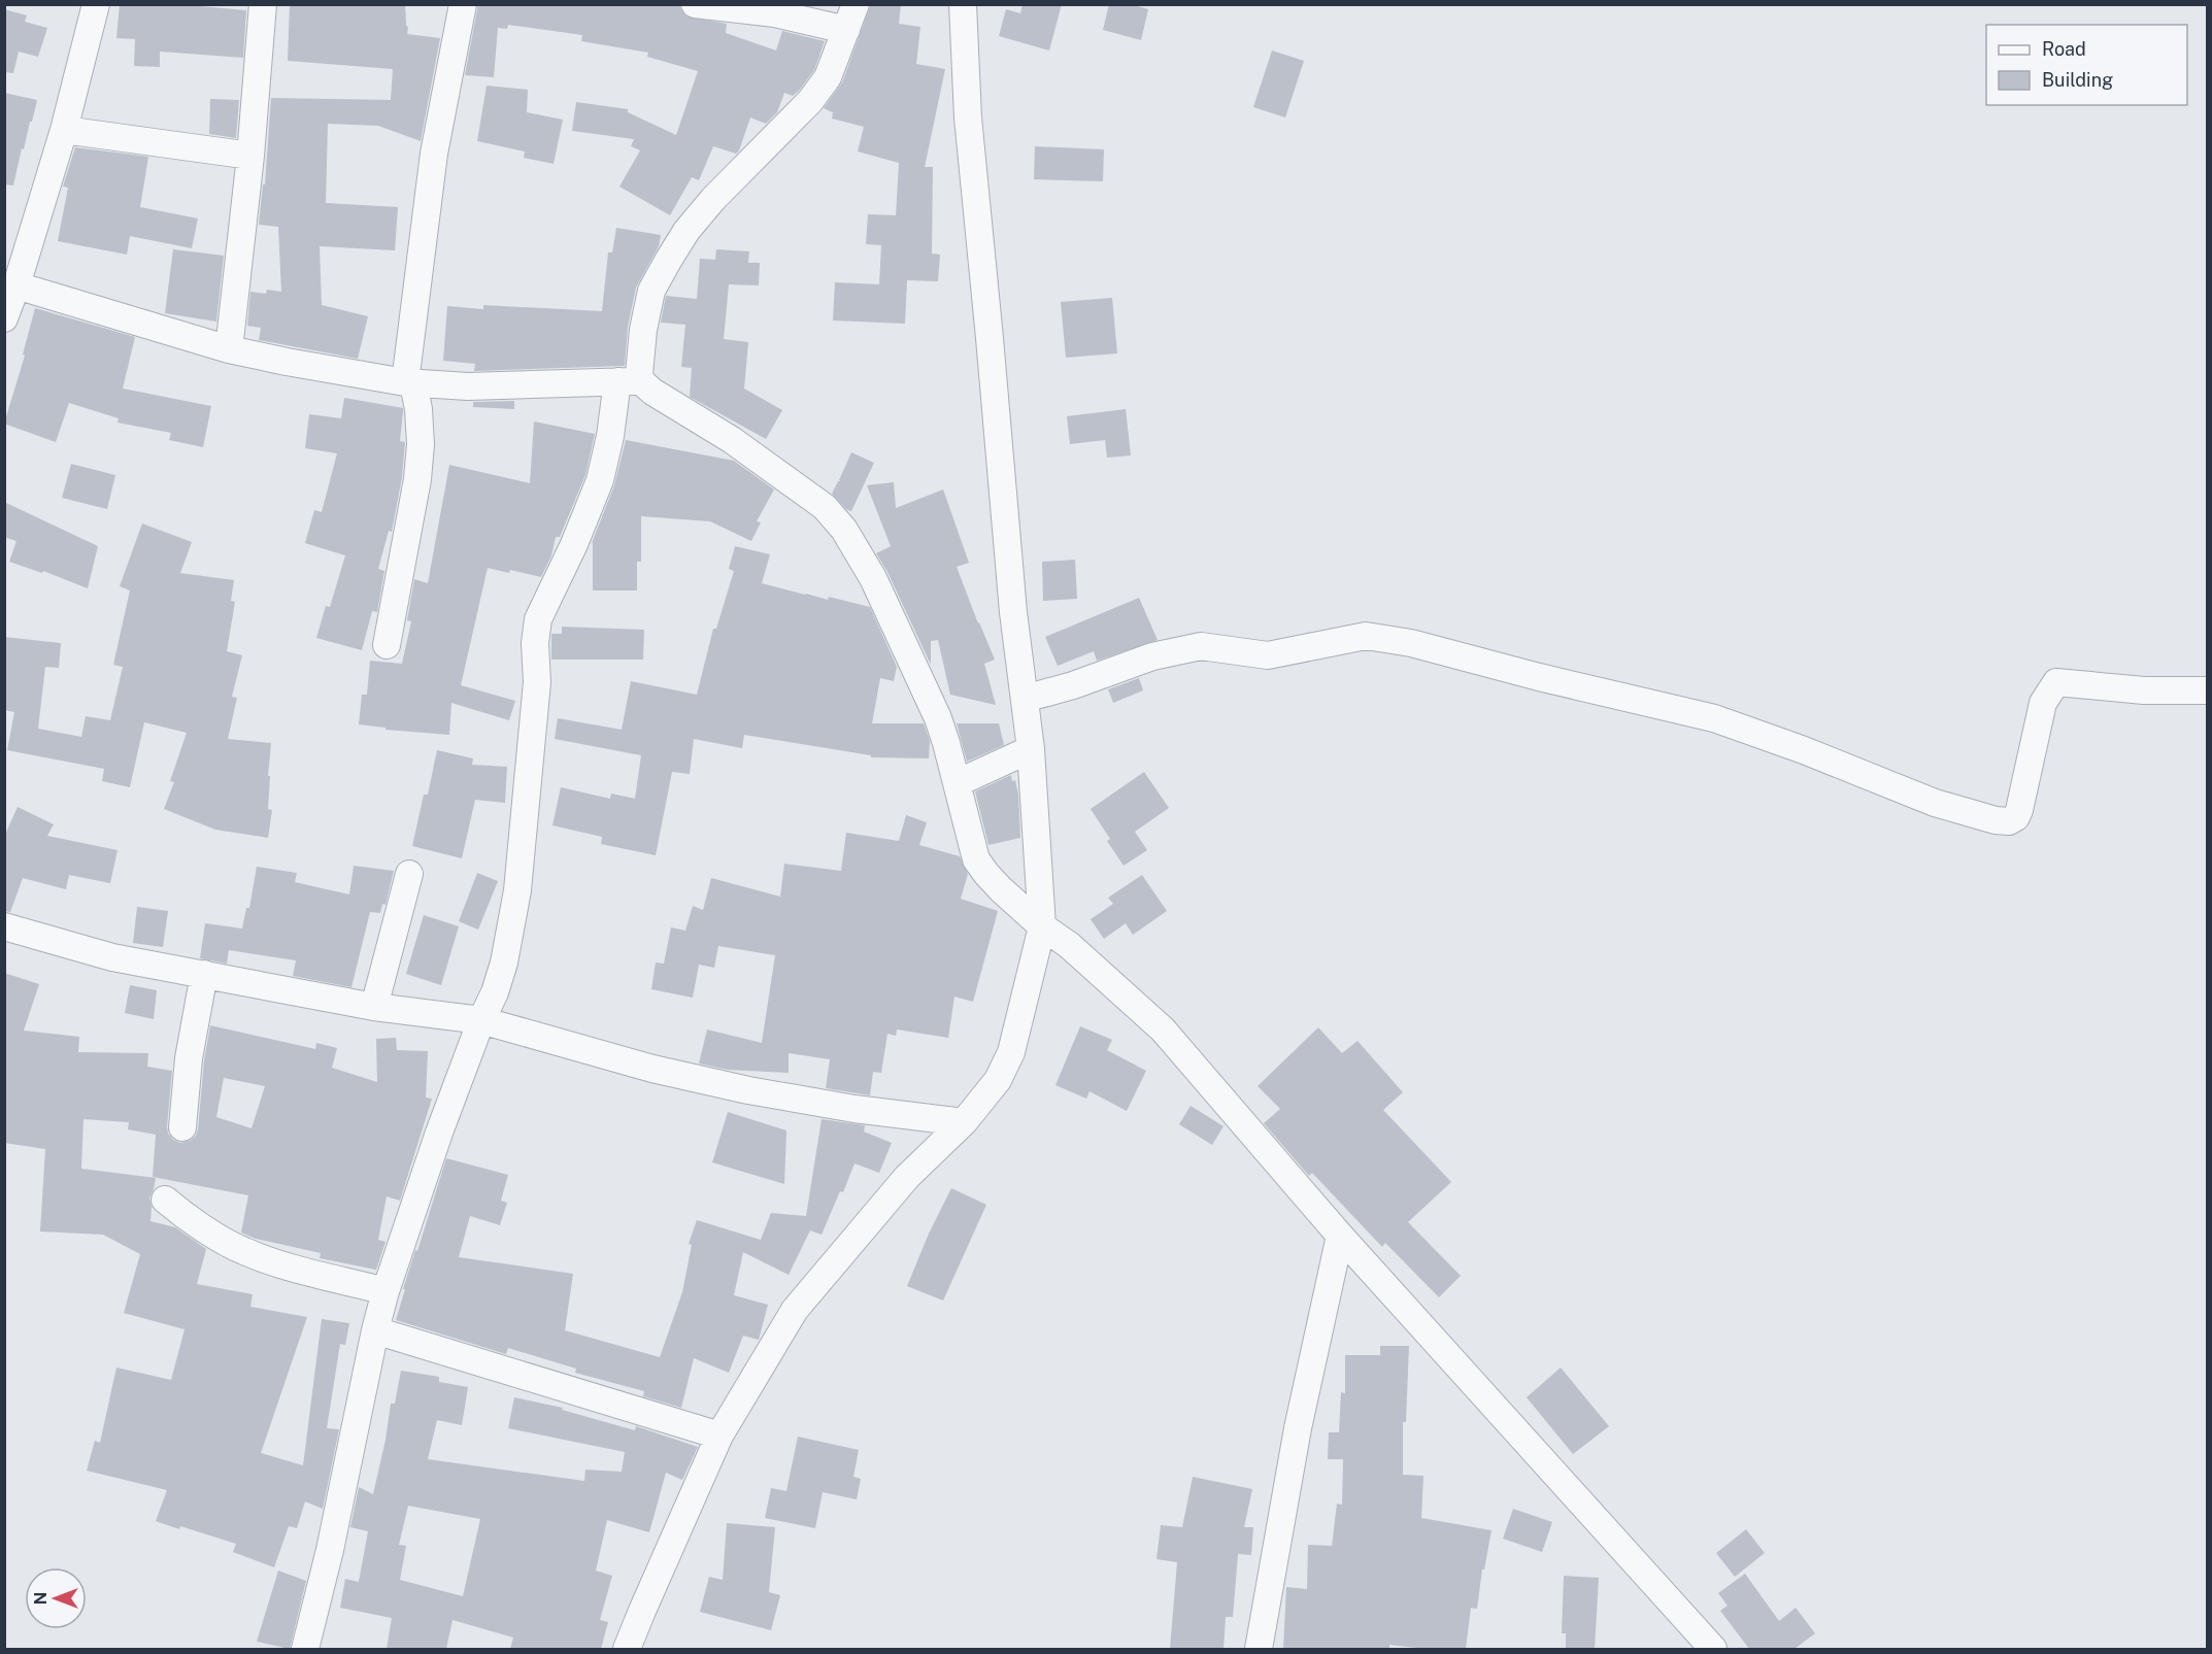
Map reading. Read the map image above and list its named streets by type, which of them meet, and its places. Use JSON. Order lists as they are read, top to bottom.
{
  "legend": ["Road", "Building"],
  "north": "left"
}
